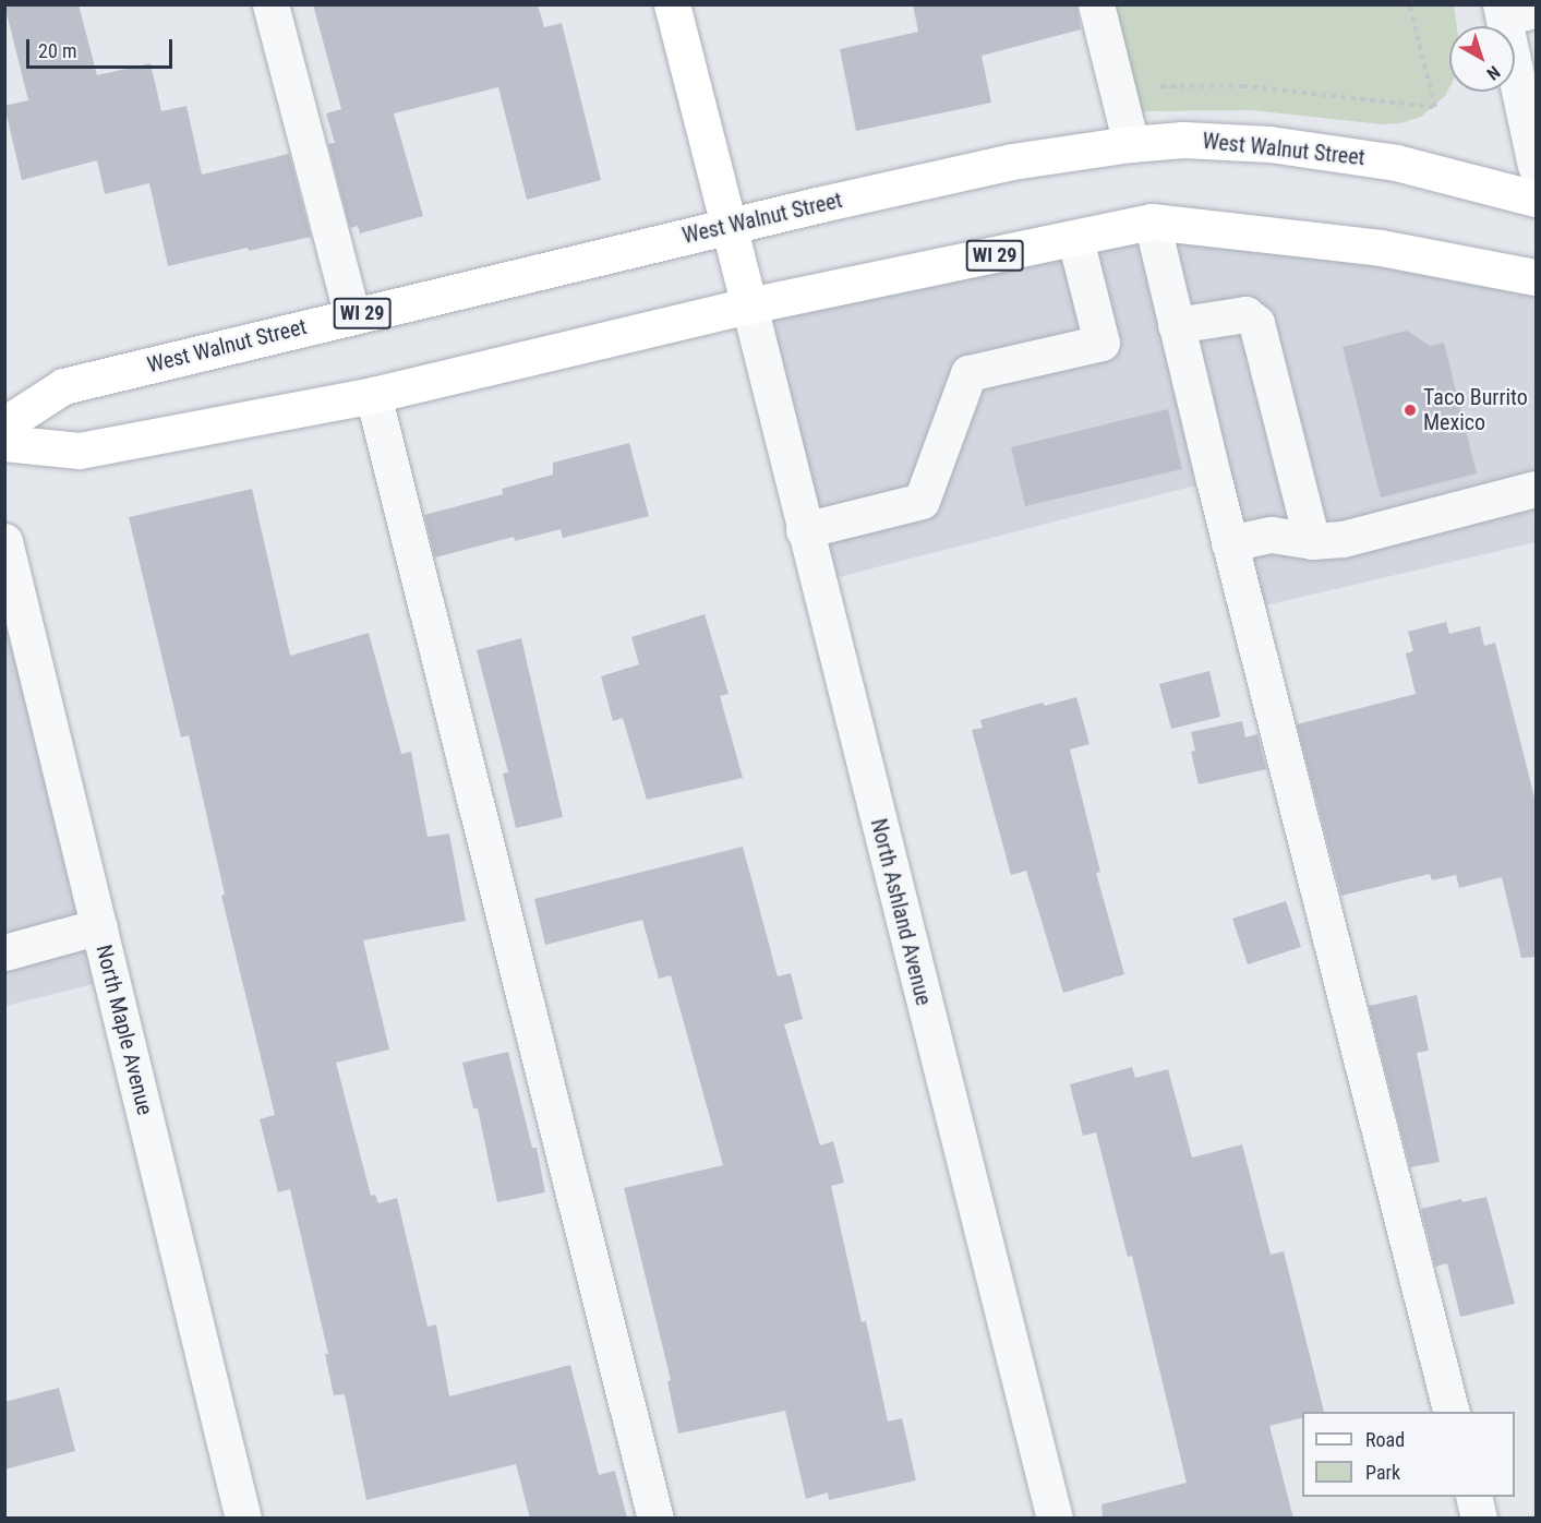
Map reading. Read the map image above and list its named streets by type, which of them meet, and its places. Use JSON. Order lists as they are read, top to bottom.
{
  "streets": {
    "main road": ["West Walnut Street", "WI 29"],
    "street": ["North Ashland Avenue", "North Maple Avenue"]
  },
  "crossings": [
    ["WI 29", "North Ashland Avenue"]
  ],
  "places": ["Taco Burrito Mexico"],
  "legend": ["Road", "Park"],
  "scale_bar": "20 m",
  "north": "bottom right"
}
